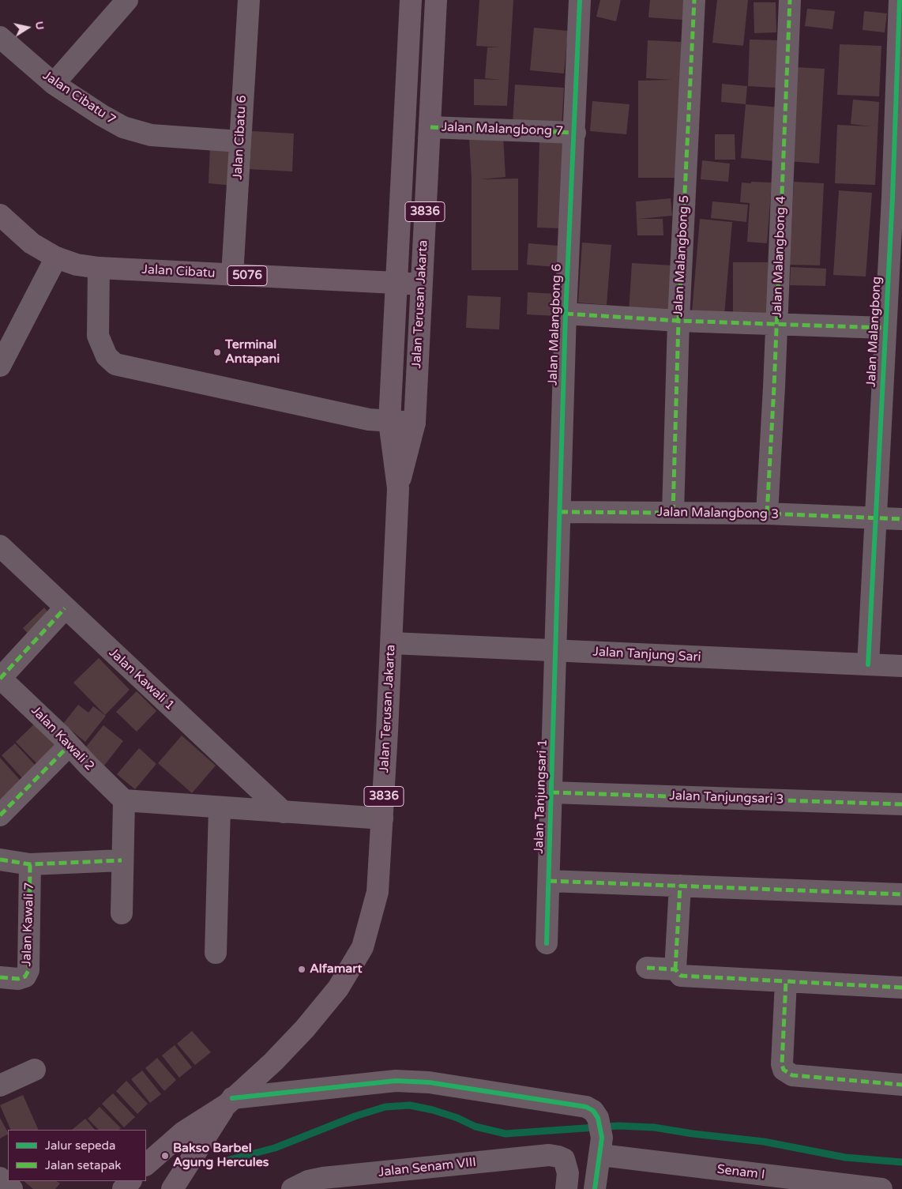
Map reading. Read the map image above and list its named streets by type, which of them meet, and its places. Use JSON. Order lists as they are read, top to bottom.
{
  "streets": {
    "main road": [
      "3836",
      "Jalan Cibatu",
      "5076",
      "Jalan Terusan Jakarta"
    ],
    "street": [
      "Jalan Cibatu 7",
      "Jalan Malangbong 7",
      "Jalan Cibatu 6",
      "Jalan Malangbong 5",
      "Jalan Malangbong 4",
      "Jalan Malangbong 6",
      "Jalan Malangbong",
      "Jalan Malangbong 3",
      "Jalan Tanjung Sari",
      "Jalan Kawali 1",
      "Jalan Kawali 2",
      "Jalan Tanjungsari 1",
      "Jalan Tanjungsari 3",
      "Jalan Kawali 7",
      "Jalan Senam VIII",
      "Senam I"
    ]
  },
  "crossings": [
    ["Jalan Cibatu 7", "Jalan Cibatu 6"],
    ["Jalan Malangbong 7", "Jalan Terusan Jakarta"],
    ["Jalan Malangbong 7", "Jalan Malangbong 6"],
    ["Jalan Cibatu 6", "Jalan Cibatu"],
    ["Jalan Malangbong 5", "Jalan Malangbong 3"],
    ["Jalan Malangbong 4", "Jalan Malangbong 3"],
    ["Jalan Cibatu", "Jalan Terusan Jakarta"],
    ["Jalan Terusan Jakarta", "Jalan Tanjung Sari"],
    ["Jalan Malangbong 6", "Jalan Malangbong 3"],
    ["Jalan Malangbong 6", "Jalan Tanjung Sari"],
    ["Jalan Malangbong 6", "Jalan Tanjungsari 1"],
    ["Jalan Malangbong", "Jalan Malangbong 3"],
    ["Jalan Malangbong", "Jalan Tanjung Sari"],
    ["Jalan Tanjung Sari", "Jalan Tanjungsari 1"],
    ["Jalan Tanjungsari 1", "Jalan Tanjungsari 3"]
  ],
  "places": ["Terminal Antapani", "Alfamart", "Bakso Barbel Agung Hercules"],
  "legend": ["Jalur sepeda", "Jalan setapak"],
  "north": "right"
}
